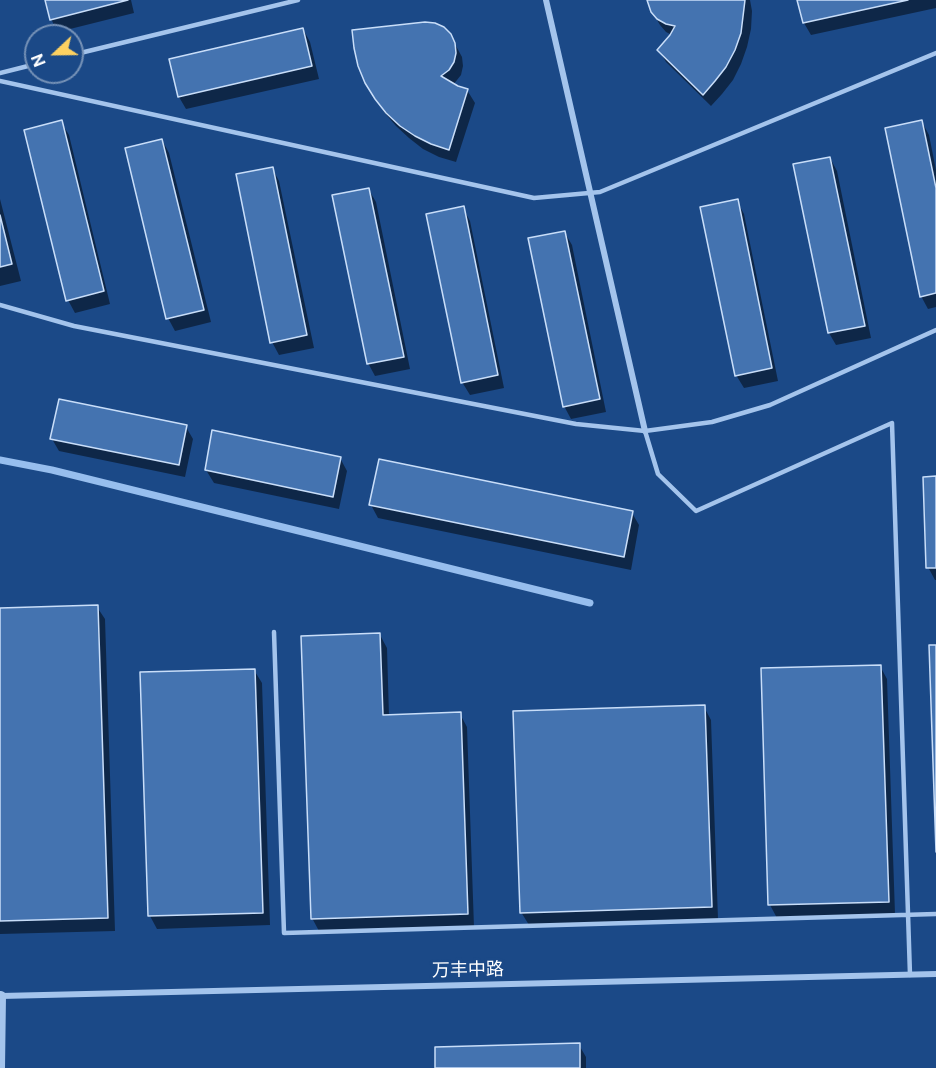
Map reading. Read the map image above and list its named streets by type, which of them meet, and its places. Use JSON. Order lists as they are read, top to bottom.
{
  "streets": {
    "street": ["万丰中路"]
  },
  "north": "left"
}
